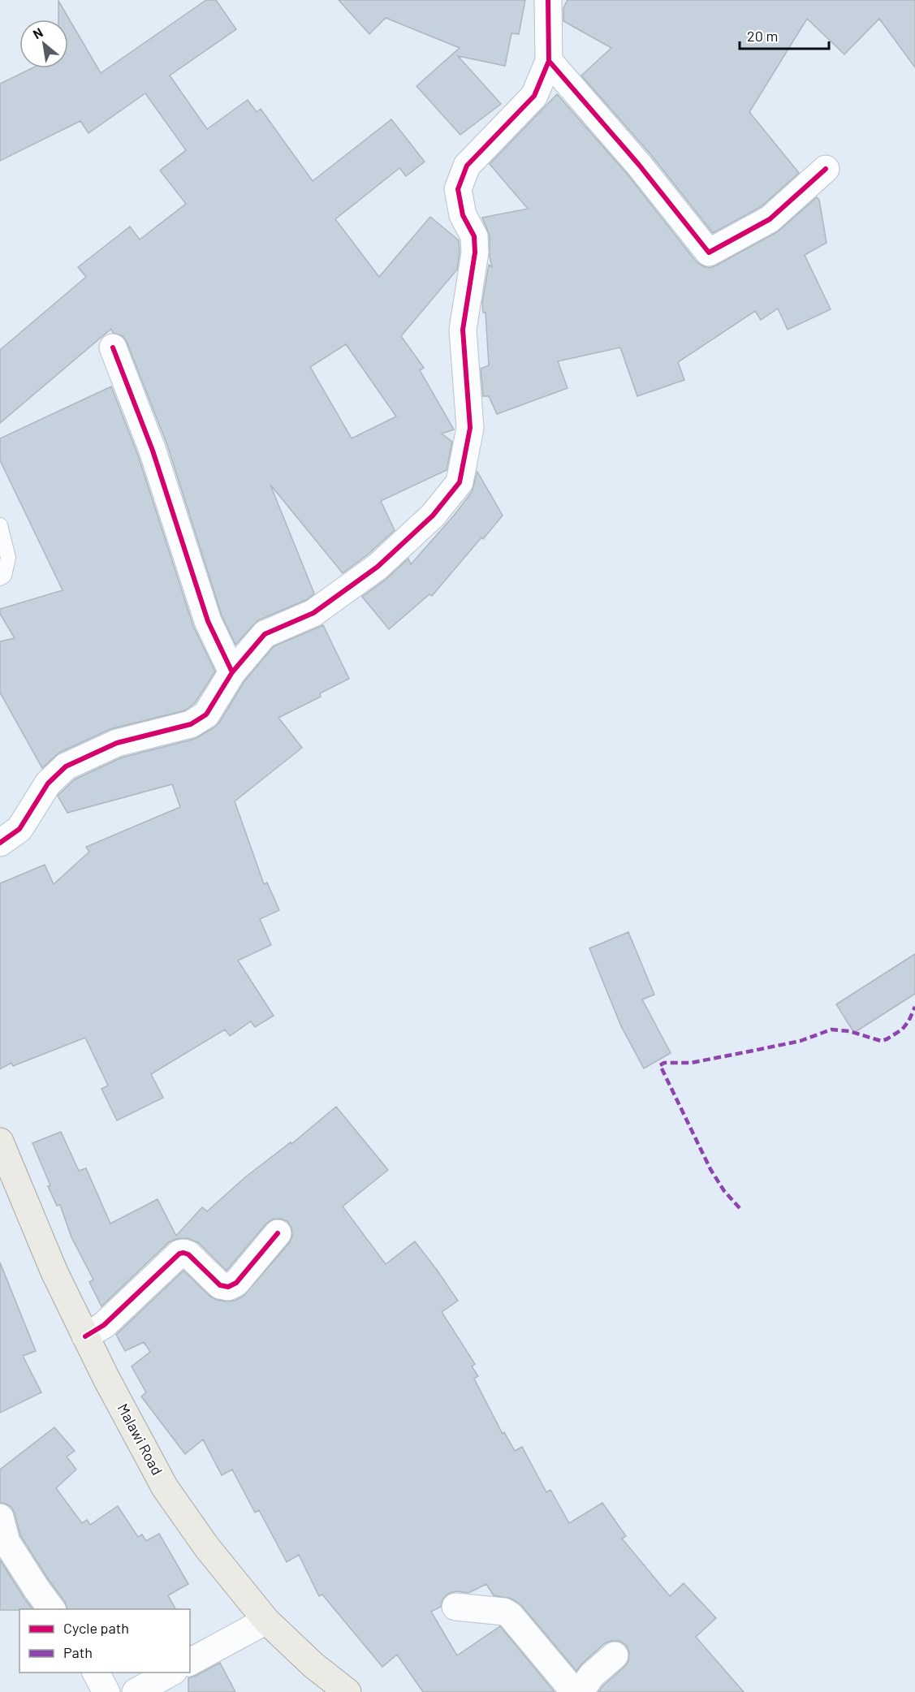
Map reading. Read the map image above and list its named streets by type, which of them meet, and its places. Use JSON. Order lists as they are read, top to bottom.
{
  "streets": {
    "main road": ["Malawi Road"]
  },
  "legend": ["Cycle path", "Path"],
  "scale_bar": "20 m",
  "north": "top left"
}
